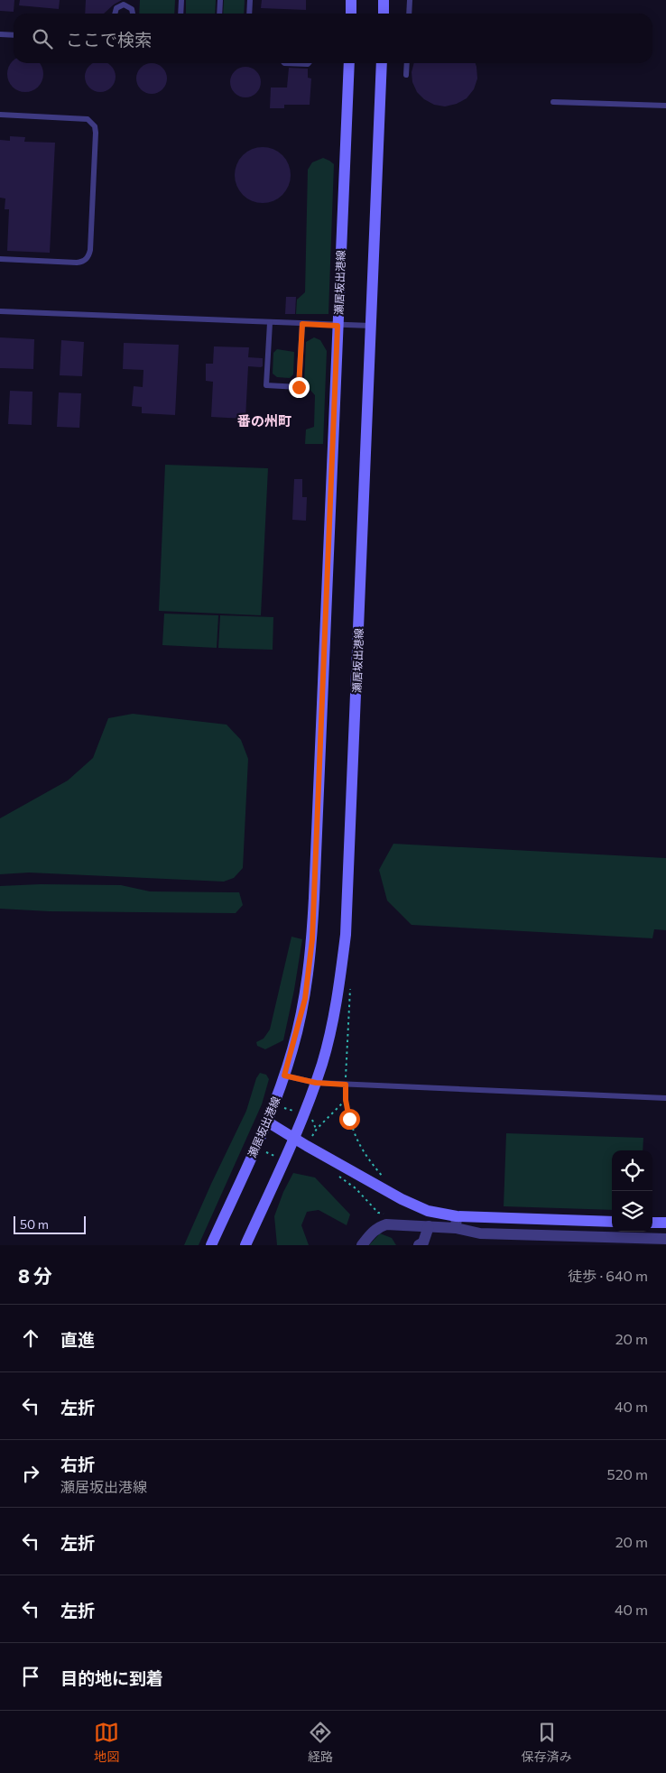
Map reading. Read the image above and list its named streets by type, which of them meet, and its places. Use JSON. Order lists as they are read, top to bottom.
{
  "streets": {
    "main road": ["瀬居坂出港線"]
  },
  "districts": ["番の州町"],
  "scale_bar": "50 m",
  "page": {
    "search": "ここで検索",
    "scale": "50 m",
    "heading": ["8 分", "徒歩 · 640 m"],
    "list": [
      ["直進", "20 m"],
      ["左折", "40 m"],
      ["右折", "瀬居坂出港線", "520 m"],
      ["左折", "20 m"],
      ["左折", "40 m"],
      "目的地に到着"
    ],
    "nav": ["地図", "経路", "保存済み"]
  }
}
